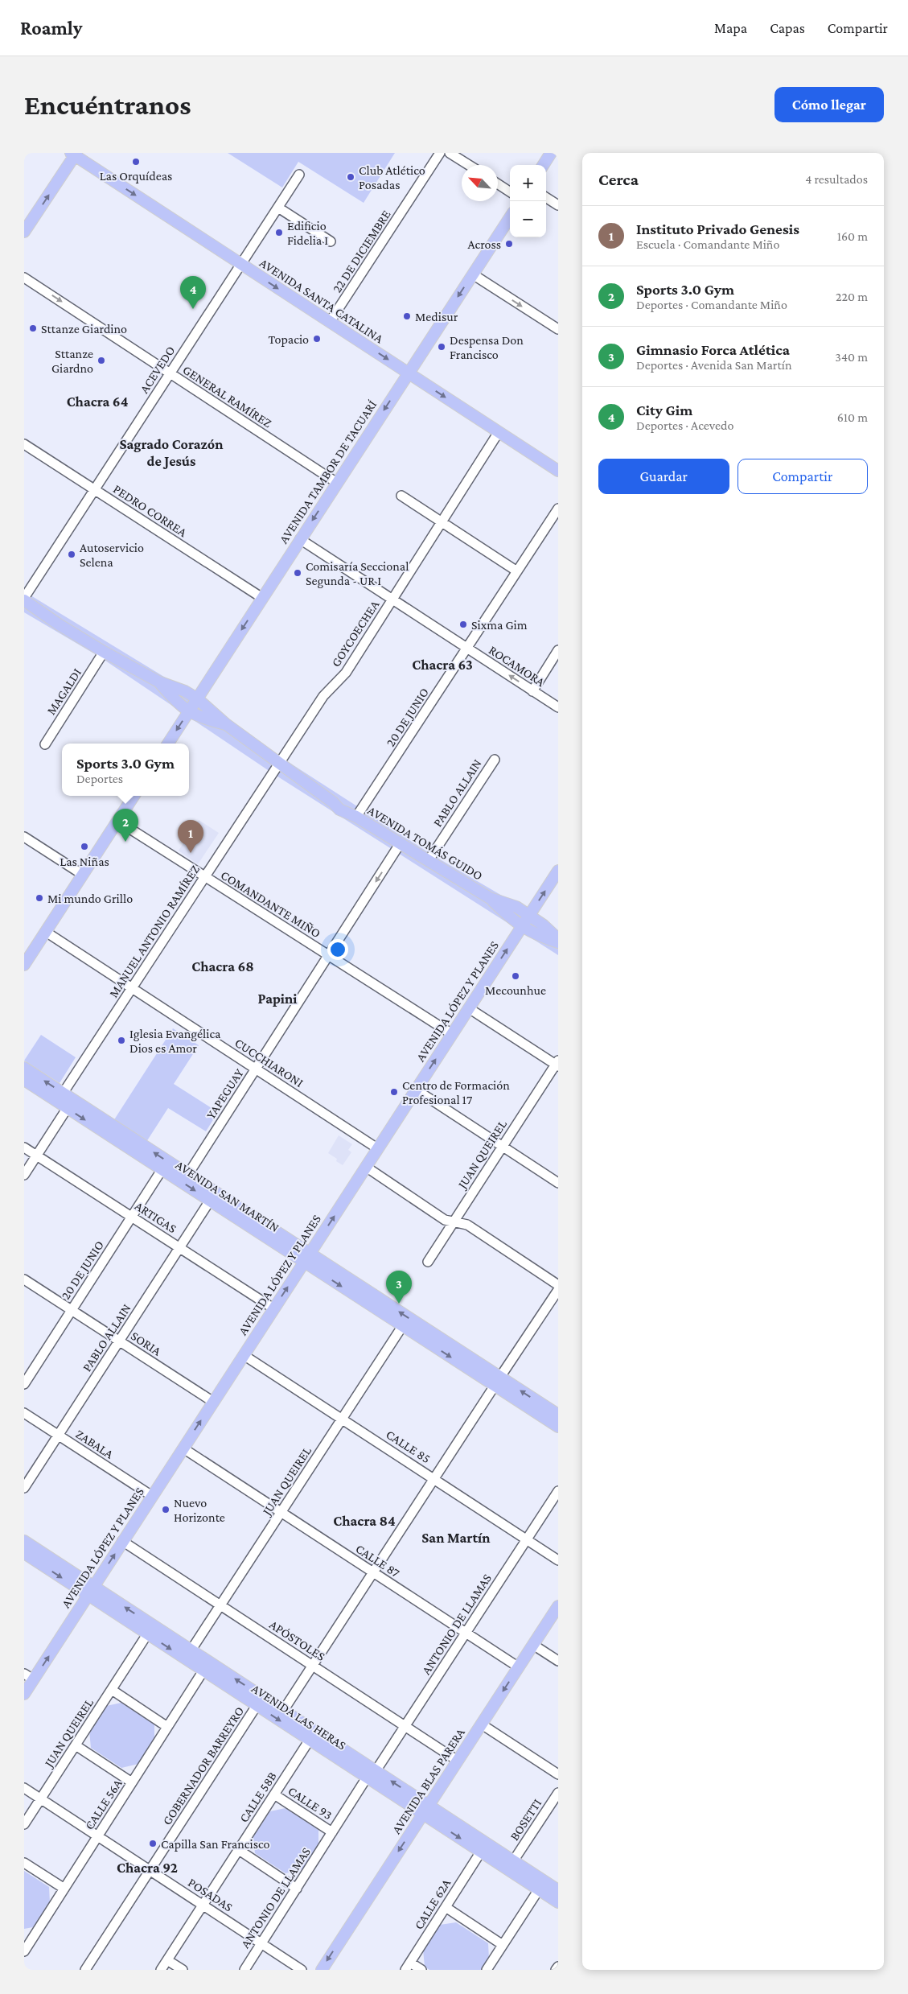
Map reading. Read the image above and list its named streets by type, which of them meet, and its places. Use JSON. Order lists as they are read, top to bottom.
{
  "streets": {
    "main road": [
      "AVENIDA SANTA CATALINA",
      "AVENIDA TAMBOR DE TACUARÍ",
      "AVENIDA TOMÁS GUIDO",
      "AVENIDA LÓPEZ Y PLANES",
      "AVENIDA SAN MARTÍN",
      "AVENIDA LAS HERAS",
      "AVENIDA BLAS PARERA"
    ],
    "street": [
      "22 DE DICIEMBRE",
      "ACEVEDO",
      "GENERAL RAMÍREZ",
      "PEDRO CORREA",
      "GOYCOECHEA",
      "ROCAMORA",
      "MAGALDI",
      "20 DE JUNIO",
      "PABLO ALLAIN",
      "COMANDANTE MIÑO",
      "MANUEL ANTONIO RAMÍREZ",
      "CUCCHIARONI",
      "YAPEGUAY",
      "JUAN QUEIREL",
      "ARTIGAS",
      "SORIA",
      "ZABALA",
      "CALLE 85",
      "CALLE 87",
      "ANTONIO DE LLAMAS",
      "APÓSTOLES",
      "GOBERNADOR BARREYRO",
      "CALLE 58B",
      "CALLE 93",
      "CALLE 56A",
      "BOSETTI",
      "POSADAS",
      "CALLE 62A"
    ]
  },
  "crossings": [
    ["22 DE DICIEMBRE", "AVENIDA SANTA CATALINA"],
    ["AVENIDA SANTA CATALINA", "ACEVEDO"],
    ["AVENIDA SANTA CATALINA", "AVENIDA TAMBOR DE TACUARÍ"],
    ["AVENIDA SANTA CATALINA", "GOYCOECHEA"],
    ["ACEVEDO", "GENERAL RAMÍREZ"],
    ["ACEVEDO", "PEDRO CORREA"],
    ["ACEVEDO", "AVENIDA TOMÁS GUIDO"],
    ["GENERAL RAMÍREZ", "AVENIDA TAMBOR DE TACUARÍ"],
    ["AVENIDA TAMBOR DE TACUARÍ", "PEDRO CORREA"],
    ["AVENIDA TAMBOR DE TACUARÍ", "ROCAMORA"],
    ["AVENIDA TAMBOR DE TACUARÍ", "AVENIDA TOMÁS GUIDO"],
    ["GOYCOECHEA", "ROCAMORA"],
    ["GOYCOECHEA", "AVENIDA TOMÁS GUIDO"],
    ["GOYCOECHEA", "MANUEL ANTONIO RAMÍREZ"],
    ["ROCAMORA", "20 DE JUNIO"],
    ["MAGALDI", "AVENIDA TOMÁS GUIDO"],
    ["20 DE JUNIO", "AVENIDA TOMÁS GUIDO"],
    ["20 DE JUNIO", "AVENIDA SAN MARTÍN"],
    ["20 DE JUNIO", "ARTIGAS"],
    ["20 DE JUNIO", "SORIA"],
    ["PABLO ALLAIN", "AVENIDA TOMÁS GUIDO"],
    ["PABLO ALLAIN", "AVENIDA SAN MARTÍN"],
    ["PABLO ALLAIN", "ARTIGAS"],
    ["PABLO ALLAIN", "SORIA"],
    ["PABLO ALLAIN", "ZABALA"],
    ["AVENIDA TOMÁS GUIDO", "MANUEL ANTONIO RAMÍREZ"],
    ["AVENIDA TOMÁS GUIDO", "AVENIDA LÓPEZ Y PLANES"],
    ["AVENIDA TOMÁS GUIDO", "YAPEGUAY"],
    ["COMANDANTE MIÑO", "MANUEL ANTONIO RAMÍREZ"],
    ["COMANDANTE MIÑO", "AVENIDA LÓPEZ Y PLANES"],
    ["COMANDANTE MIÑO", "YAPEGUAY"],
    ["MANUEL ANTONIO RAMÍREZ", "CUCCHIARONI"],
    ["MANUEL ANTONIO RAMÍREZ", "AVENIDA SAN MARTÍN"],
    ["AVENIDA LÓPEZ Y PLANES", "CUCCHIARONI"],
    ["AVENIDA LÓPEZ Y PLANES", "AVENIDA SAN MARTÍN"],
    ["AVENIDA LÓPEZ Y PLANES", "ARTIGAS"],
    ["AVENIDA LÓPEZ Y PLANES", "SORIA"],
    ["AVENIDA LÓPEZ Y PLANES", "ZABALA"],
    ["AVENIDA LÓPEZ Y PLANES", "CALLE 85"],
    ["AVENIDA LÓPEZ Y PLANES", "CALLE 87"],
    ["AVENIDA LÓPEZ Y PLANES", "APÓSTOLES"],
    ["AVENIDA LÓPEZ Y PLANES", "AVENIDA LAS HERAS"],
    ["CUCCHIARONI", "YAPEGUAY"],
    ["YAPEGUAY", "AVENIDA SAN MARTÍN"],
    ["JUAN QUEIREL", "AVENIDA SAN MARTÍN"],
    ["JUAN QUEIREL", "CALLE 85"],
    ["JUAN QUEIREL", "CALLE 87"],
    ["JUAN QUEIREL", "APÓSTOLES"],
    ["JUAN QUEIREL", "AVENIDA LAS HERAS"],
    ["JUAN QUEIREL", "POSADAS"],
    ["CALLE 85", "ANTONIO DE LLAMAS"],
    ["CALLE 87", "ANTONIO DE LLAMAS"],
    ["CALLE 87", "AVENIDA BLAS PARERA"],
    ["ANTONIO DE LLAMAS", "APÓSTOLES"],
    ["ANTONIO DE LLAMAS", "AVENIDA LAS HERAS"],
    ["ANTONIO DE LLAMAS", "CALLE 93"],
    ["ANTONIO DE LLAMAS", "POSADAS"],
    ["APÓSTOLES", "AVENIDA BLAS PARERA"],
    ["AVENIDA LAS HERAS", "GOBERNADOR BARREYRO"],
    ["AVENIDA LAS HERAS", "AVENIDA BLAS PARERA"],
    ["AVENIDA LAS HERAS", "CALLE 58B"],
    ["AVENIDA LAS HERAS", "CALLE 56A"],
    ["AVENIDA LAS HERAS", "BOSETTI"],
    ["AVENIDA LAS HERAS", "CALLE 62A"],
    ["GOBERNADOR BARREYRO", "POSADAS"],
    ["CALLE 58B", "CALLE 93"],
    ["CALLE 58B", "POSADAS"],
    ["CALLE 56A", "POSADAS"]
  ],
  "one_way": [
    "AVENIDA SANTA CATALINA",
    "GENERAL RAMÍREZ",
    "AVENIDA TAMBOR DE TACUARÍ",
    "AVENIDA LÓPEZ Y PLANES",
    "AVENIDA BLAS PARERA"
  ],
  "districts": [
    "Chacra 64",
    "Sagrado Corazón de Jesús",
    "Chacra 63",
    "Chacra 68",
    "Papini",
    "Chacra 84",
    "San Martín",
    "Chacra 92"
  ],
  "places": [
    "Las Orquídeas",
    "Club Atlético Posadas",
    "Edificio Fidelia I",
    "Across",
    "Medisur",
    "Sttanze Giardino",
    "Topacio",
    "Despensa Don Francisco",
    "Sttanze Giardno",
    "Autoservicio Selena",
    "Comisaría Seccional Segunda - UR I",
    "Sixma Gim",
    "Las Niñas",
    "Mi mundo Grillo",
    "Mecounhue",
    "Iglesia Evangélica Dios es Amor",
    "Centro de Formación Profesional 17",
    "Nuevo Horizonte",
    "Capilla San Francisco"
  ],
  "north": "top left",
  "page": {
    "header": "Roamly",
    "nav": ["Mapa", "Capas", "Compartir"],
    "buttons": [
      "Cómo llegar",
      ["Guardar", "Compartir"]
    ],
    "title": "Encuéntranos",
    "heading": ["Cerca", "4 resultados"],
    "map_buttons": ["+", "−"],
    "list": [
      {
        "mark": "1",
        "name": "Instituto Privado Genesis",
        "note": "Escuela · Comandante Miño",
        "value": "160 m"
      },
      {
        "mark": "2",
        "name": "Sports 3.0 Gym",
        "note": "Deportes · Comandante Miño",
        "value": "220 m"
      },
      {
        "mark": "3",
        "name": "Gimnasio Forca Atlética",
        "note": "Deportes · Avenida San Martín",
        "value": "340 m"
      },
      {
        "mark": "4",
        "name": "City Gim",
        "note": "Deportes · Acevedo",
        "value": "610 m"
      }
    ],
    "pins": [
      "4",
      "2",
      "1",
      "3"
    ],
    "popup": ["Sports 3.0 Gym", "Deportes"]
  }
}
